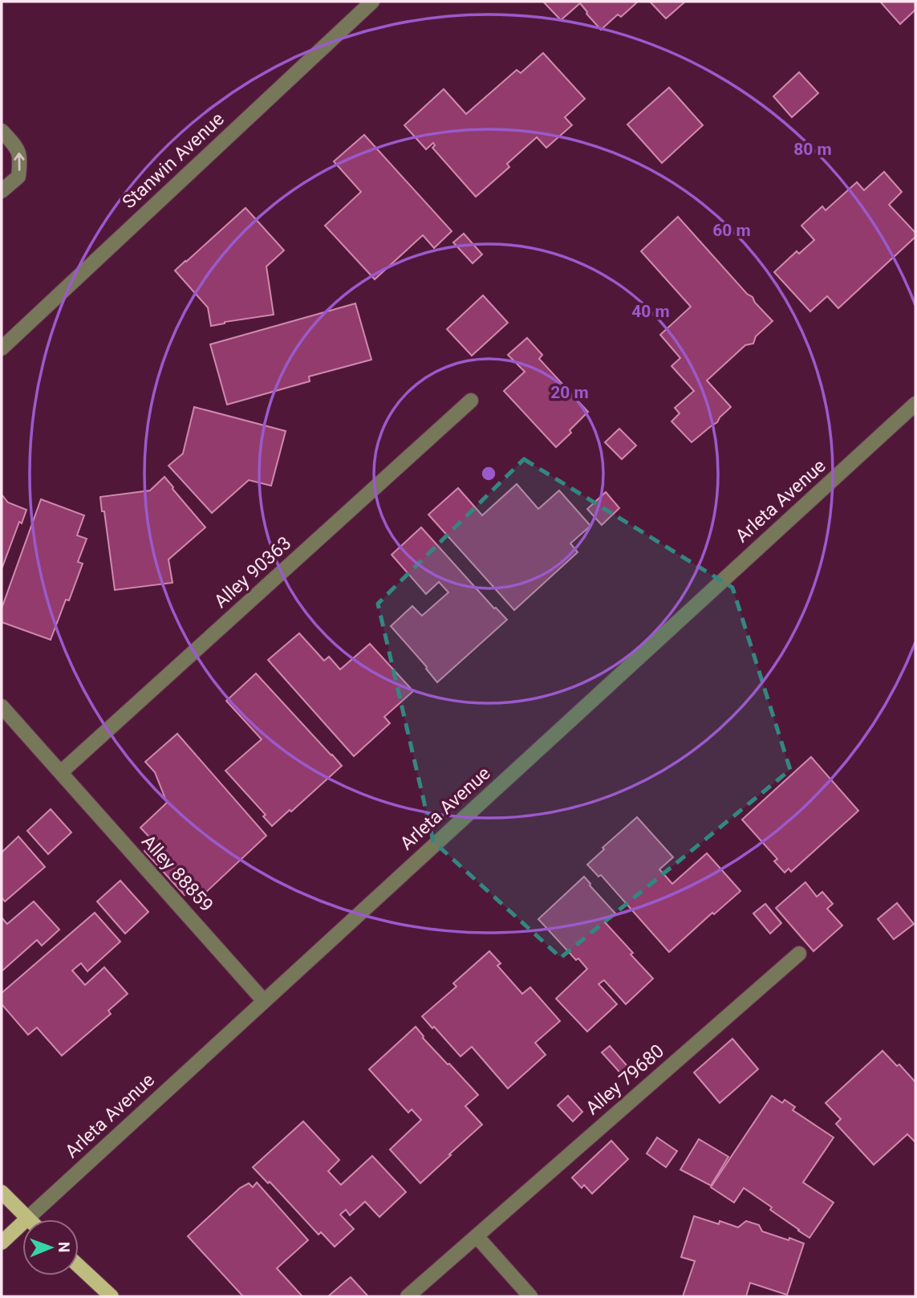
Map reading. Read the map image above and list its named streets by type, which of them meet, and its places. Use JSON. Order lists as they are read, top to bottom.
{
  "streets": {
    "main road": ["Arleta Avenue"],
    "street": [
      "Stanwin Avenue",
      "Alley 90363",
      "Alley 88859",
      "Alley 79680"
    ]
  },
  "crossings": [
    ["Arleta Avenue", "Alley 88859"],
    ["Alley 90363", "Alley 88859"]
  ],
  "north": "right",
  "rings": [
    "80 m",
    "60 m",
    "40 m",
    "20 m"
  ]
}
